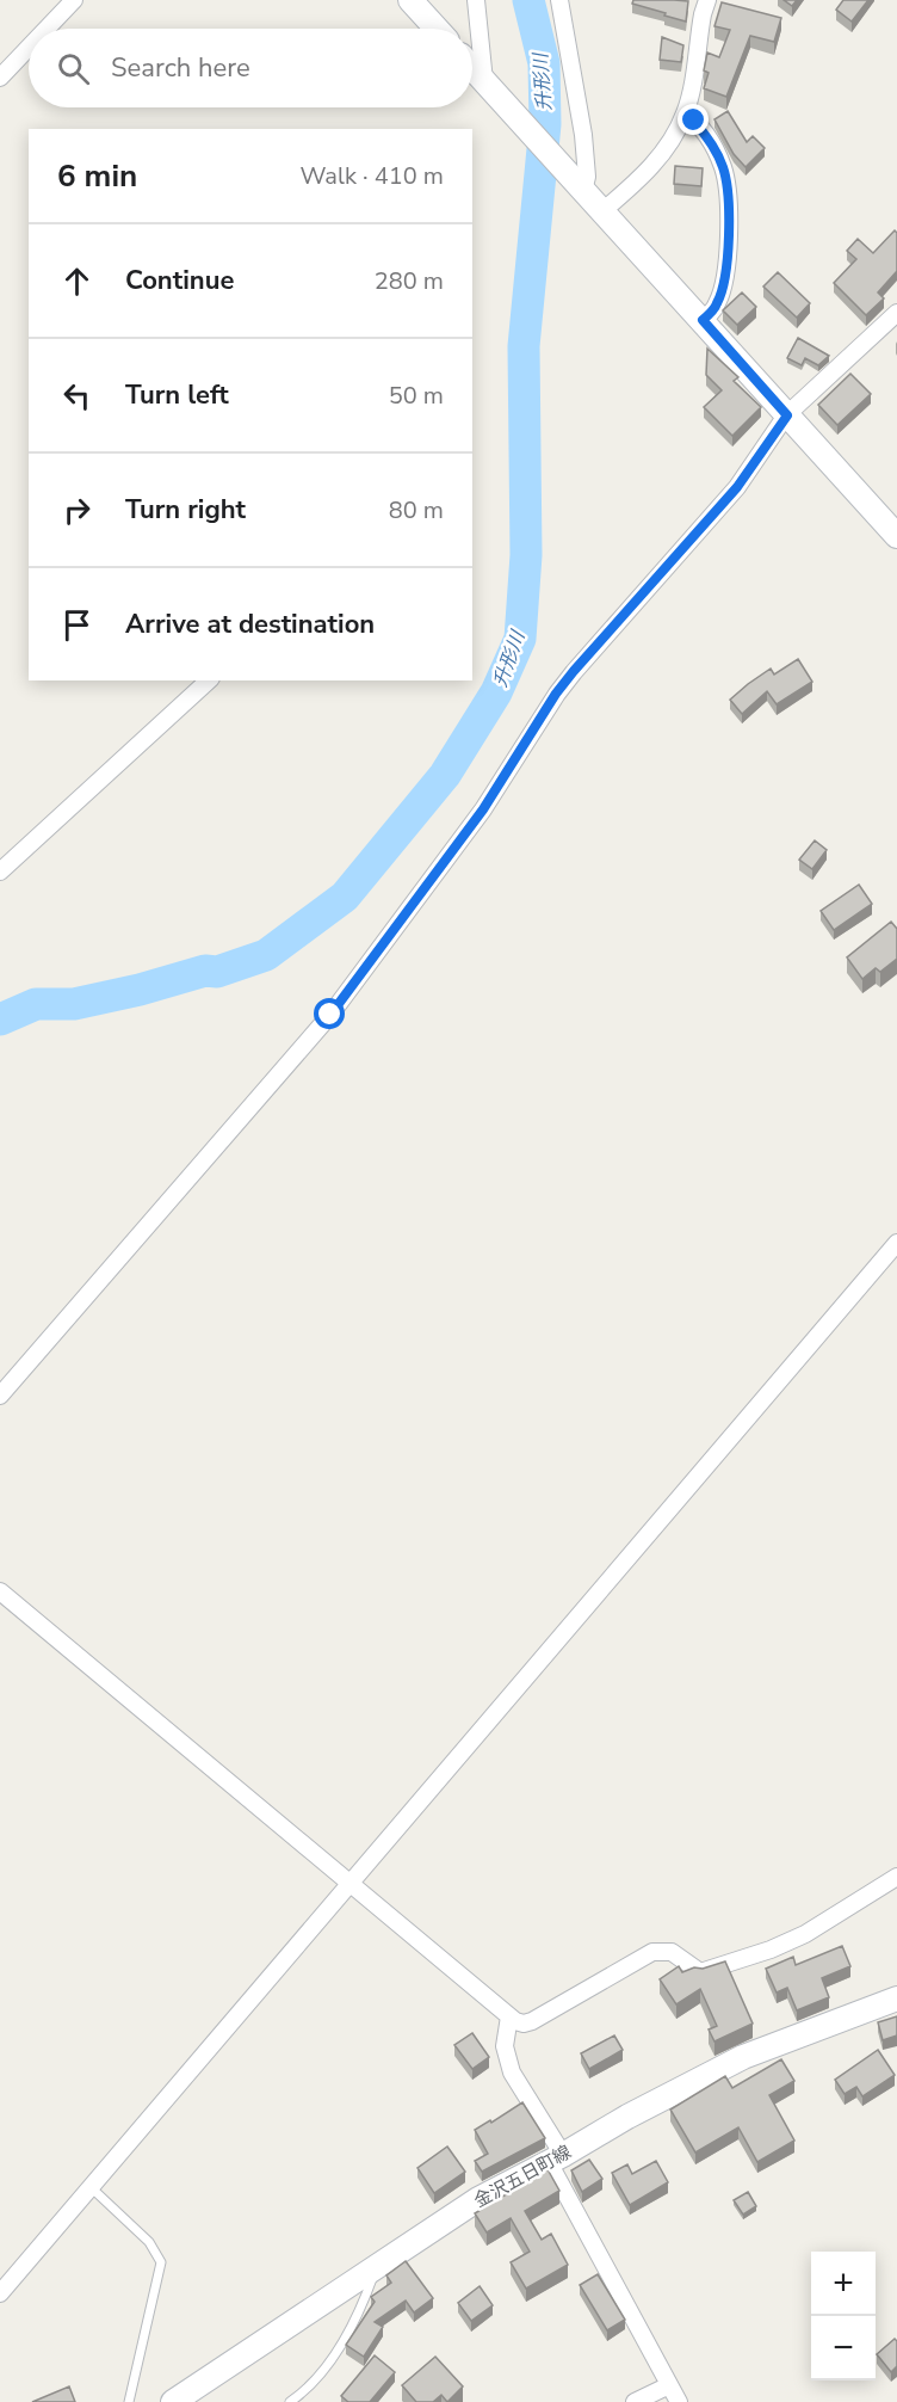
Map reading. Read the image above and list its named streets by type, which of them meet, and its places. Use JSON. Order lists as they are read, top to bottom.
{
  "streets": {
    "main road": ["金沢五日町線"]
  },
  "water": ["升形川"],
  "page": {
    "search": "Search here",
    "heading": ["6 min", "Walk · 410 m"],
    "list": [
      ["Continue", "280 m"],
      ["Turn left", "50 m"],
      ["Turn right", "80 m"],
      "Arrive at destination"
    ],
    "map_buttons": ["+", "−"]
  }
}
